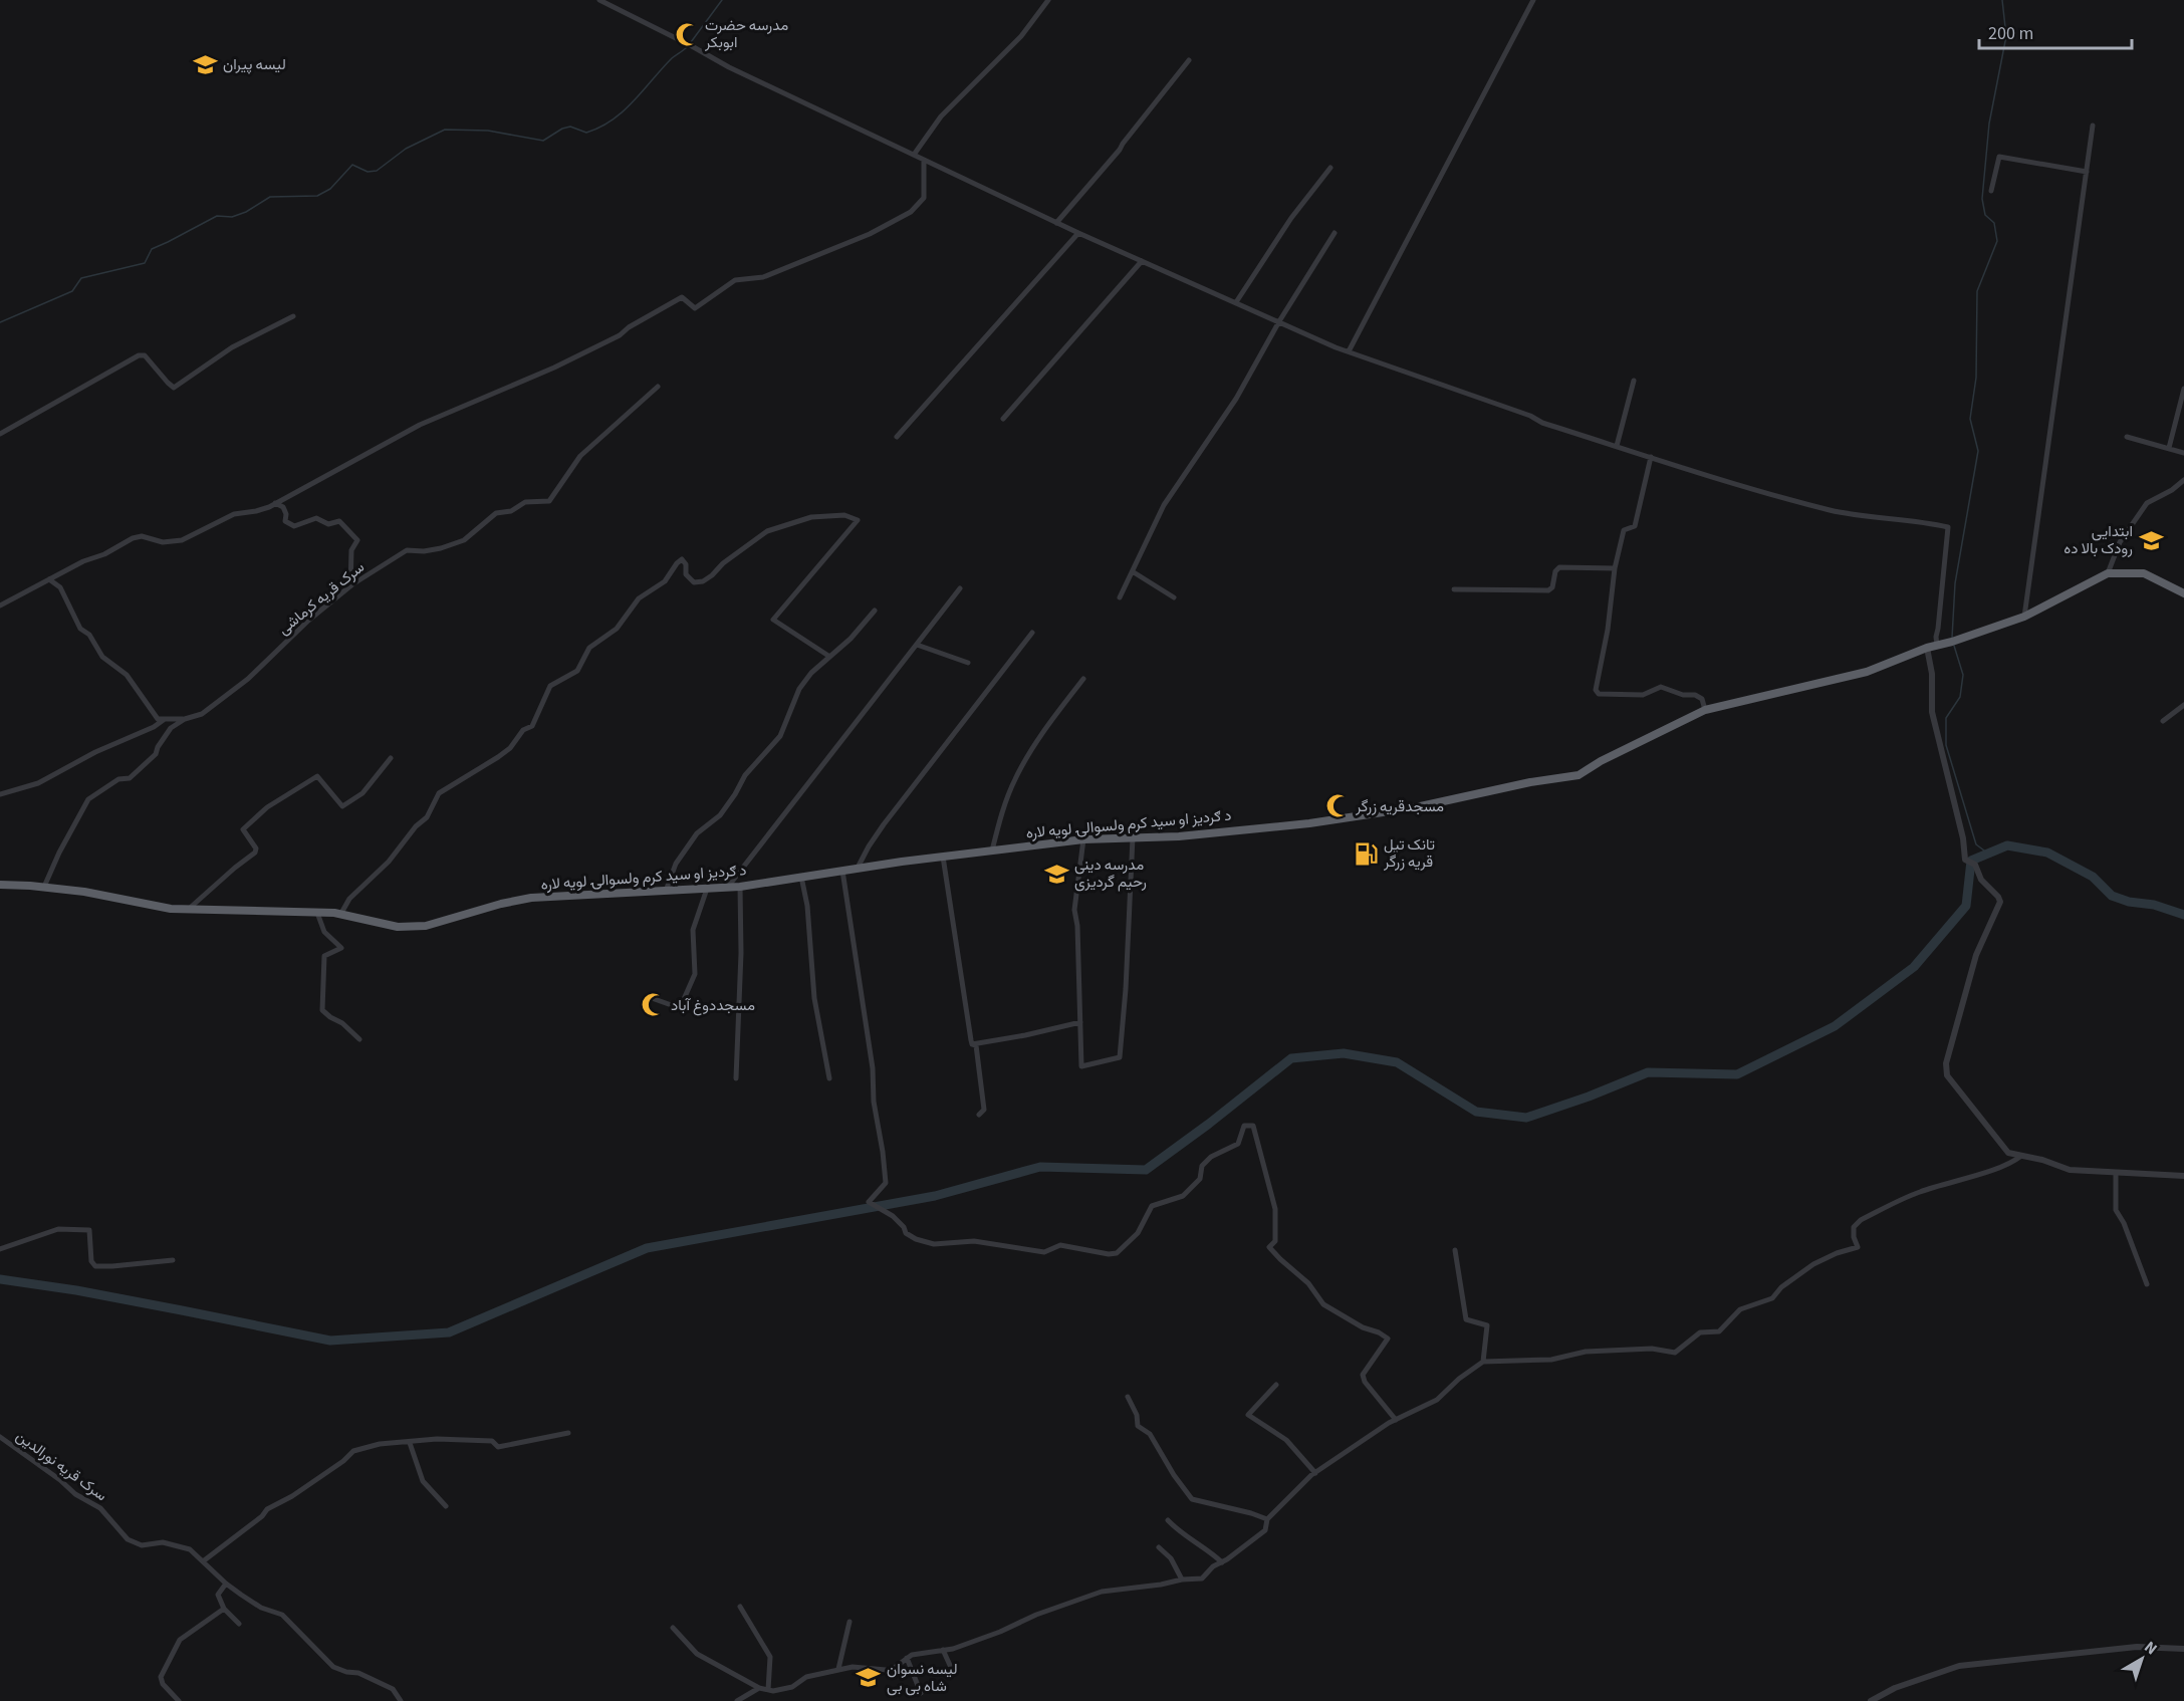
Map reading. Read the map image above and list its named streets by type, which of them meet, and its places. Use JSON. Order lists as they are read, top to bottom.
{
  "streets": {
    "highway": ["د ګردیز او سید کرم ولسوالۍ لویه لاره"],
    "street": ["سرک قریه کرماشی", "سرک قریه نورالدین"]
  },
  "crossings": [
    ["سرک قریه کرماشی", "د ګردیز او سید کرم ولسوالۍ لویه لاره"]
  ],
  "places": {
    "mosque": ["مدرسه حضرت ابوبکر", "مسجدقریه زرگر", "مسجددوغ آباد"],
    "school or university": [
      "لیسه پیران",
      "ابتدایی رودک بالا ده",
      "مدرسه دینی رحیم گردیزی",
      "لیسه نسوان شاه بی بی"
    ],
    "fuel station": ["تانک تیل قریه زرگر"]
  },
  "scale_bar": "200 m",
  "north": "top right"
}
